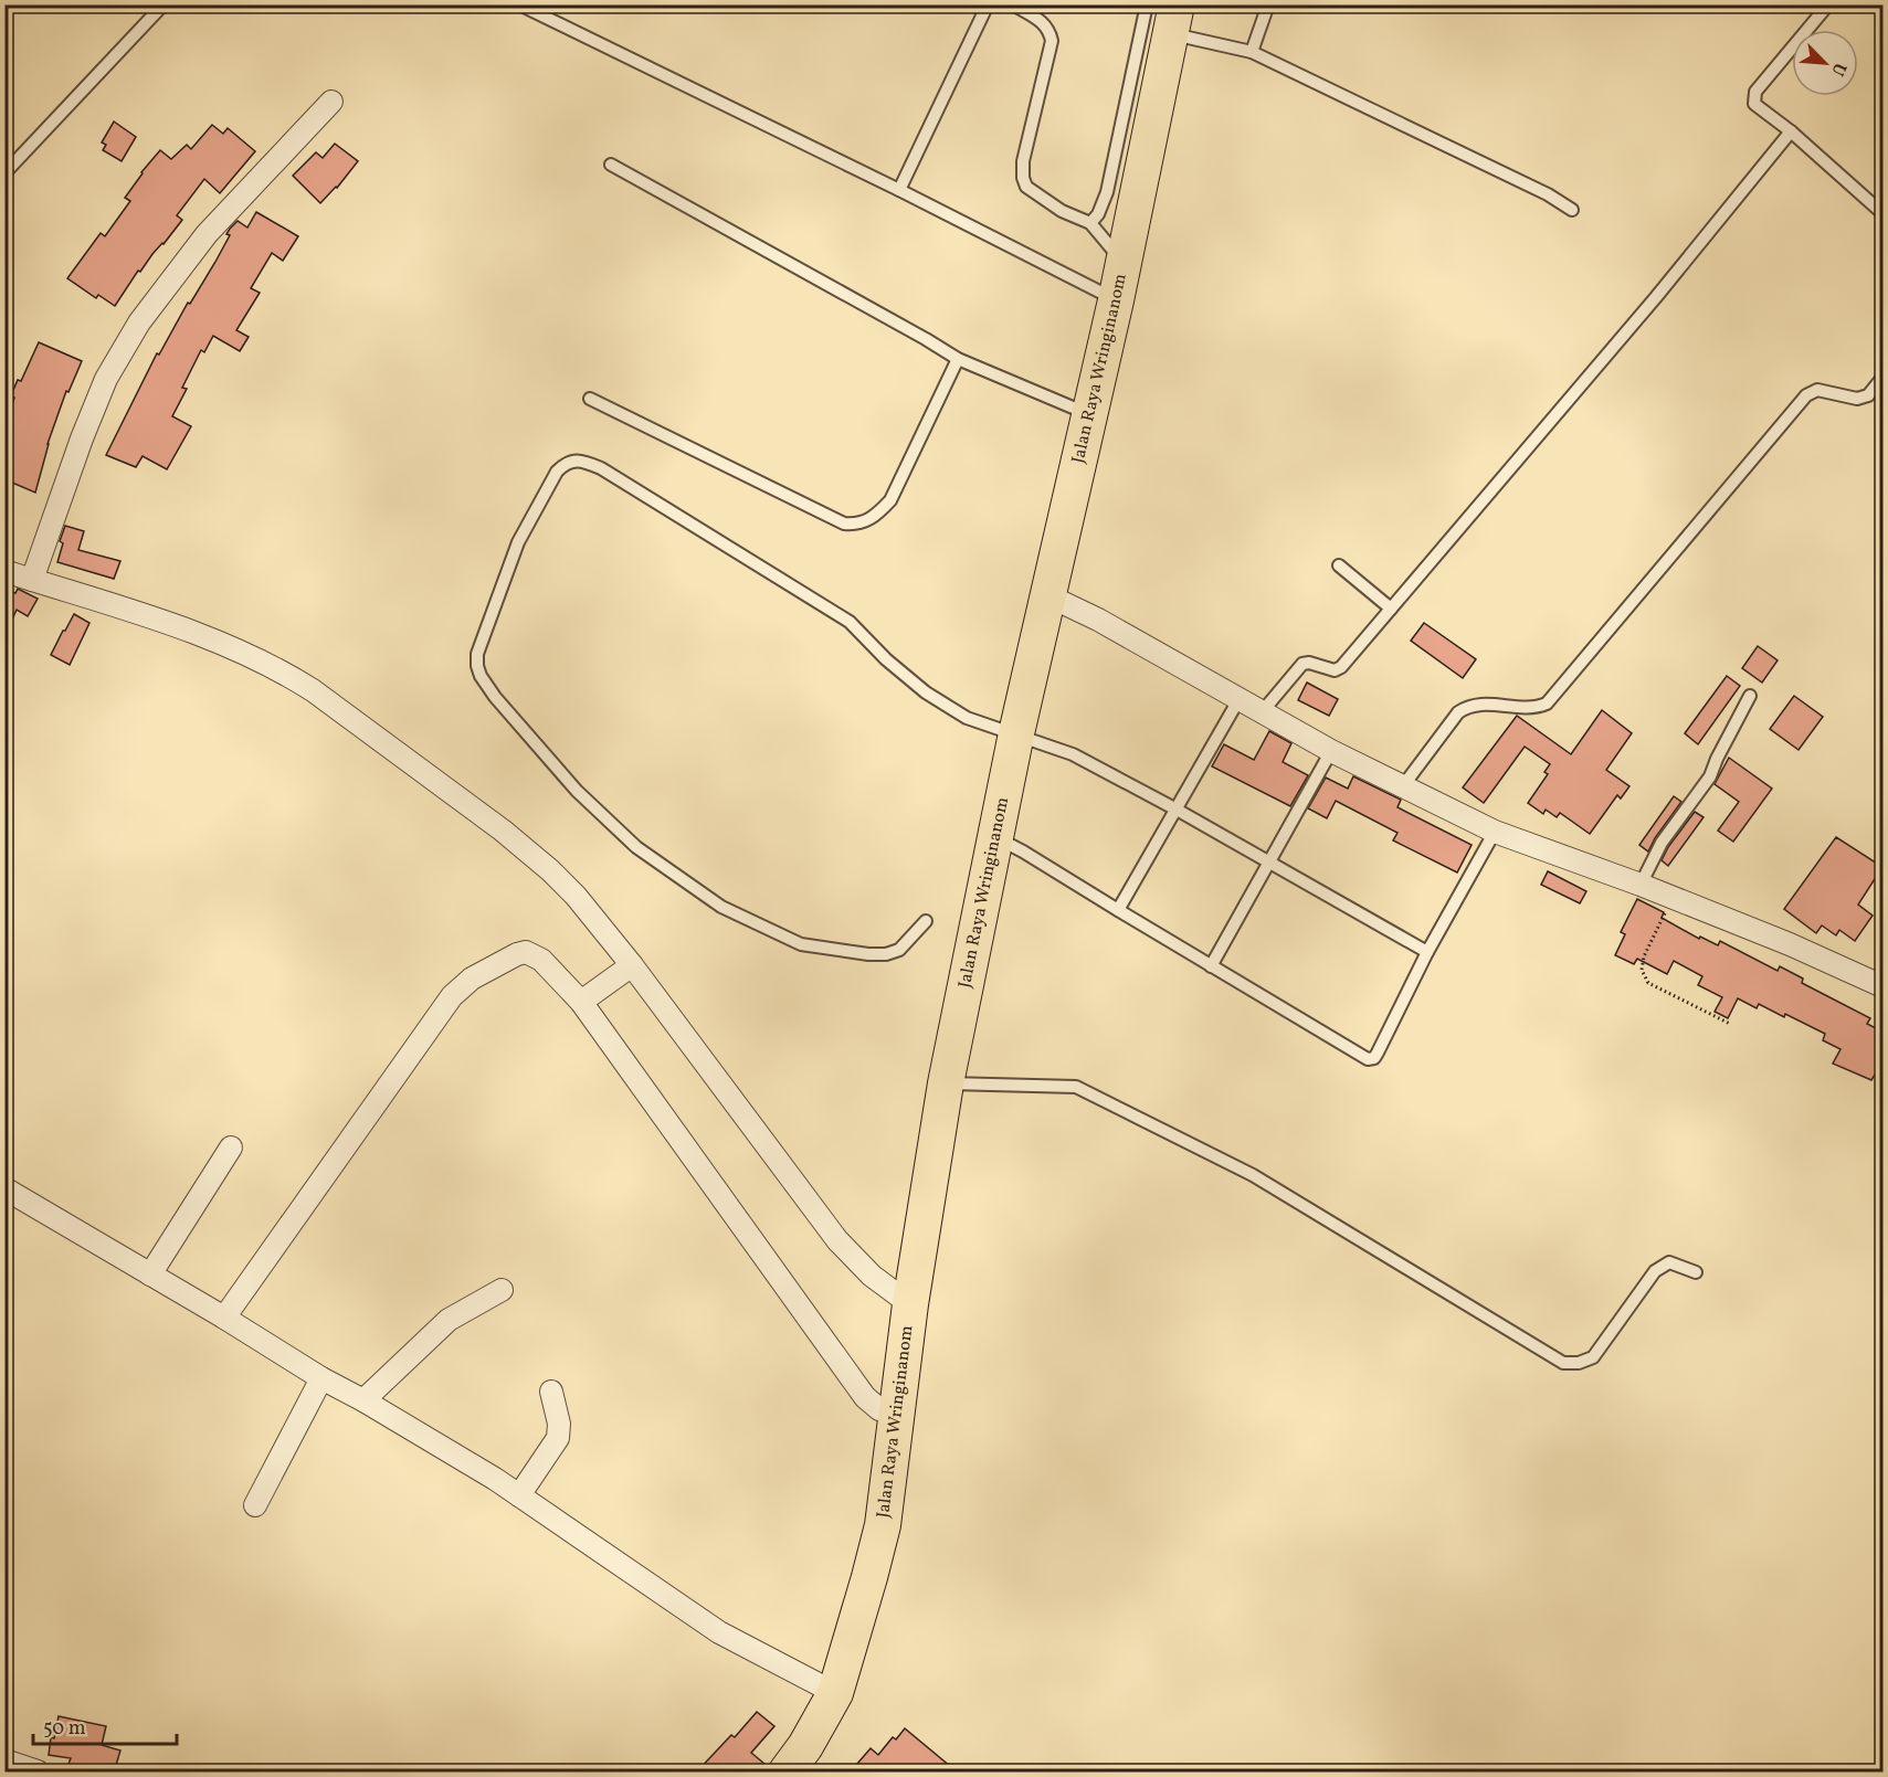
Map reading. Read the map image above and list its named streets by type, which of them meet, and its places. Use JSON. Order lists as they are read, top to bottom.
{
  "streets": {
    "main road": ["Jalan Raya Wringinanom"]
  },
  "scale_bar": "50 m",
  "north": "bottom right"
}
